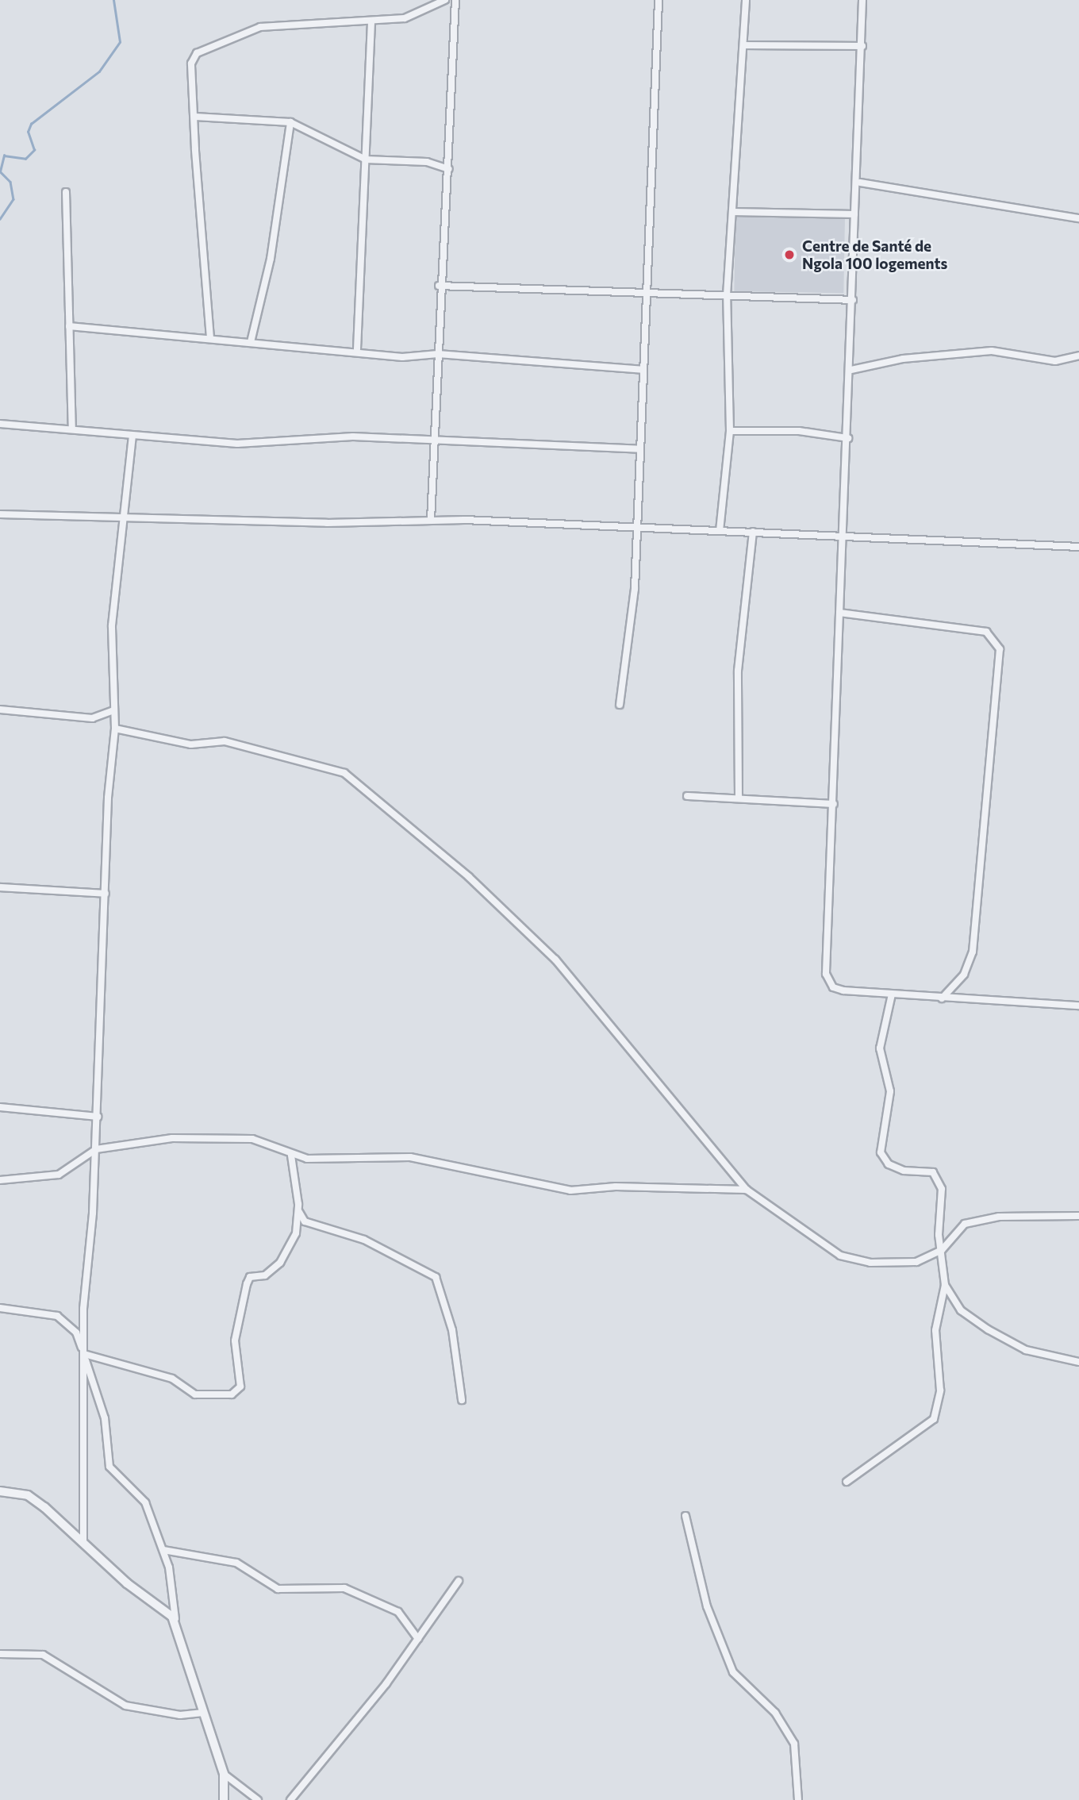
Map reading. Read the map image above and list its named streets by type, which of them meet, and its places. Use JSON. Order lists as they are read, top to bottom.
{
  "places": ["Centre de Santé de Ngola 100 logements"]
}
